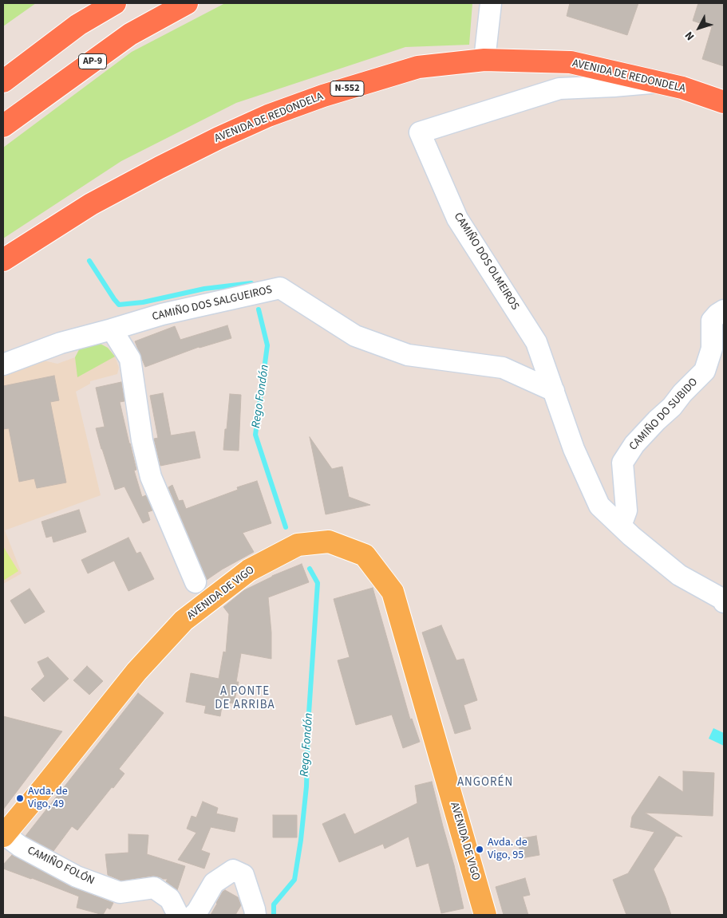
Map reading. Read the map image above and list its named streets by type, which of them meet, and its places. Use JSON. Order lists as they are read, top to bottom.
{
  "streets": {
    "highway": ["AP-9", "AVENIDA DE REDONDELA", "N-552"],
    "main road": ["AVENIDA DE VIGO"],
    "street": [
      "CAMIÑO DOS OLMEIROS",
      "CAMIÑO DOS SALGUEIROS",
      "CAMIÑO DO SUBIDO",
      "CAMIÑO FOLÓN"
    ]
  },
  "crossings": [
    ["AVENIDA DE REDONDELA", "CAMIÑO DOS OLMEIROS"],
    ["CAMIÑO DOS OLMEIROS", "CAMIÑO DOS SALGUEIROS"],
    ["CAMIÑO DOS OLMEIROS", "CAMIÑO DO SUBIDO"],
    ["AVENIDA DE VIGO", "CAMIÑO FOLÓN"]
  ],
  "districts": ["A PONTE DE ARRIBA", "ANGORÉN"],
  "water": ["Rego Fondón"],
  "places": ["Avda. de Vigo, 49", "Avda. de Vigo, 95"],
  "north": "bottom left"
}
